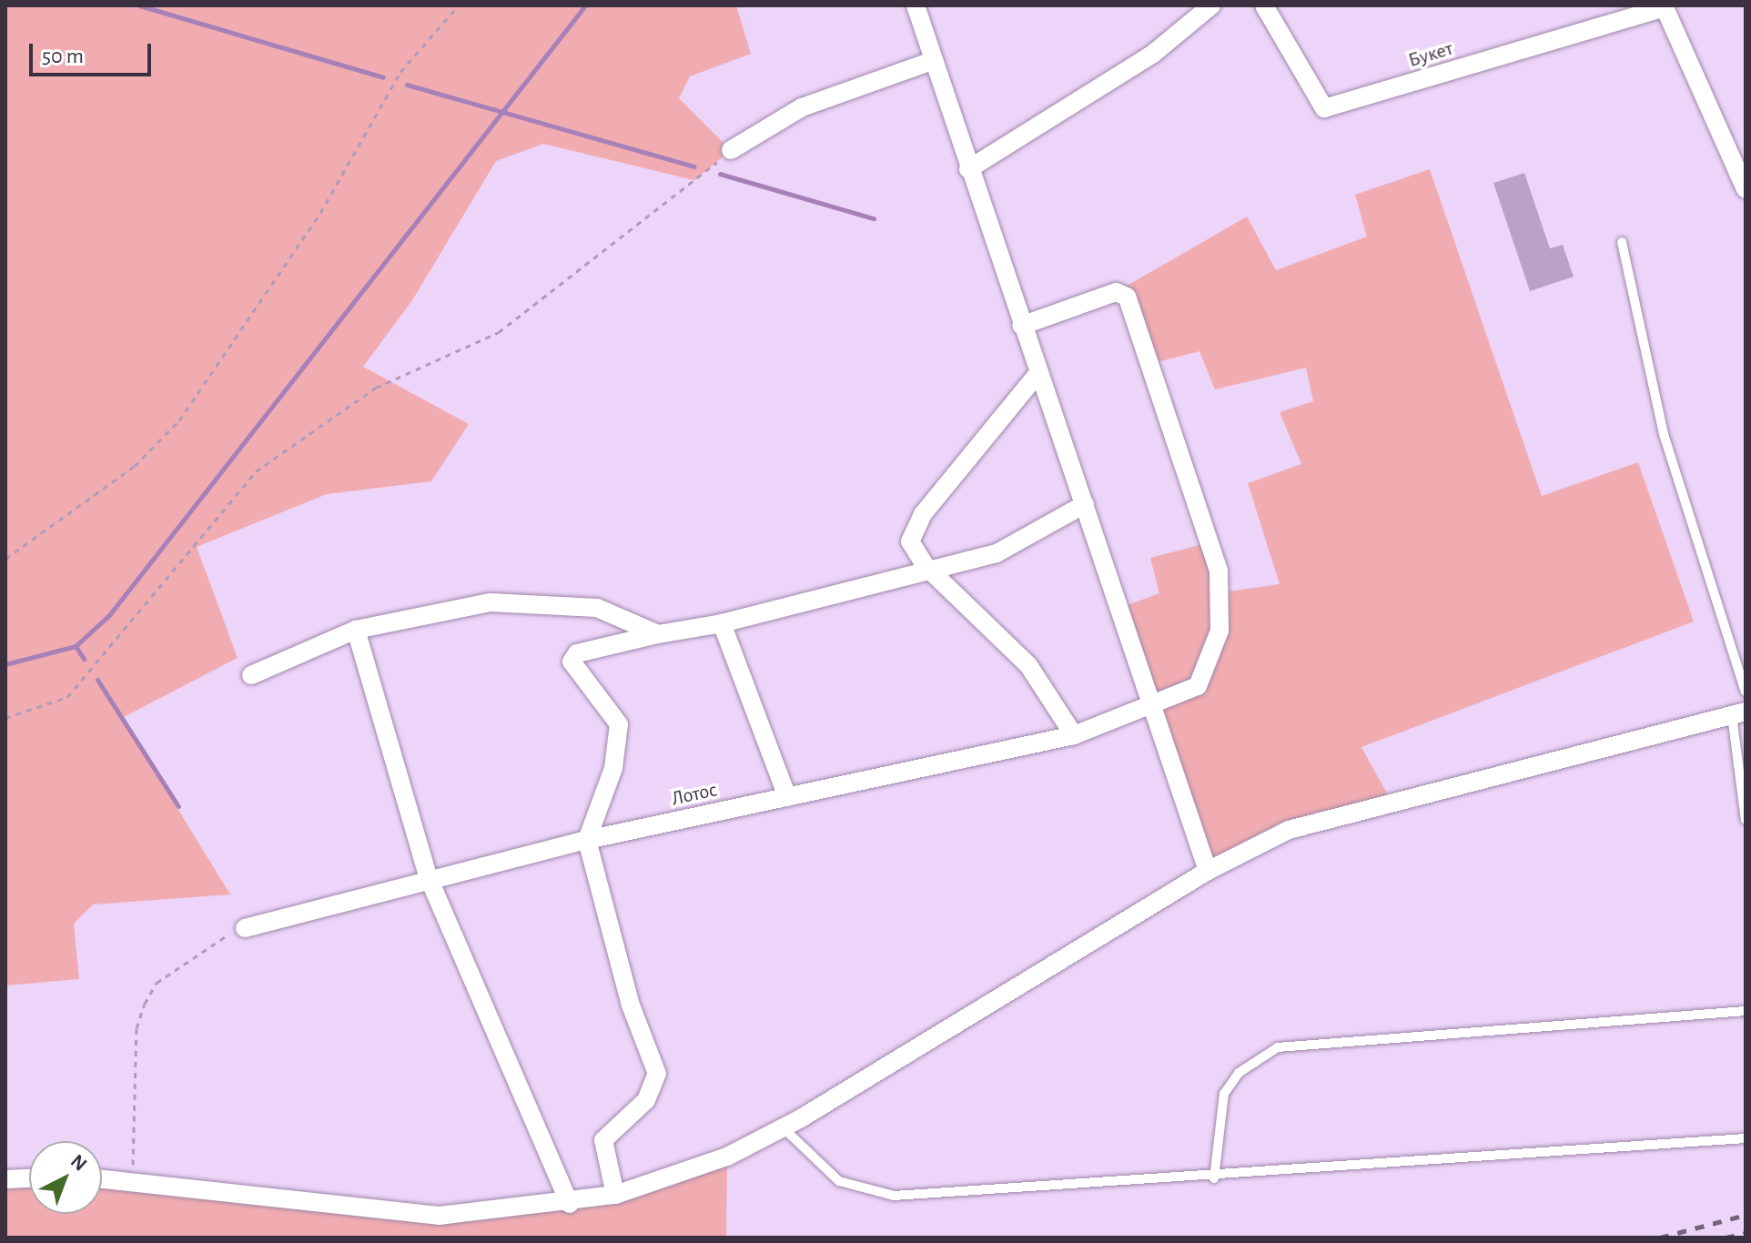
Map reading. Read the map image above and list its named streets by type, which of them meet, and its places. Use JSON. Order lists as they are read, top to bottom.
{
  "streets": {
    "street": ["Букет", "Лотос"]
  },
  "scale_bar": "50 m",
  "north": "top right"
}
